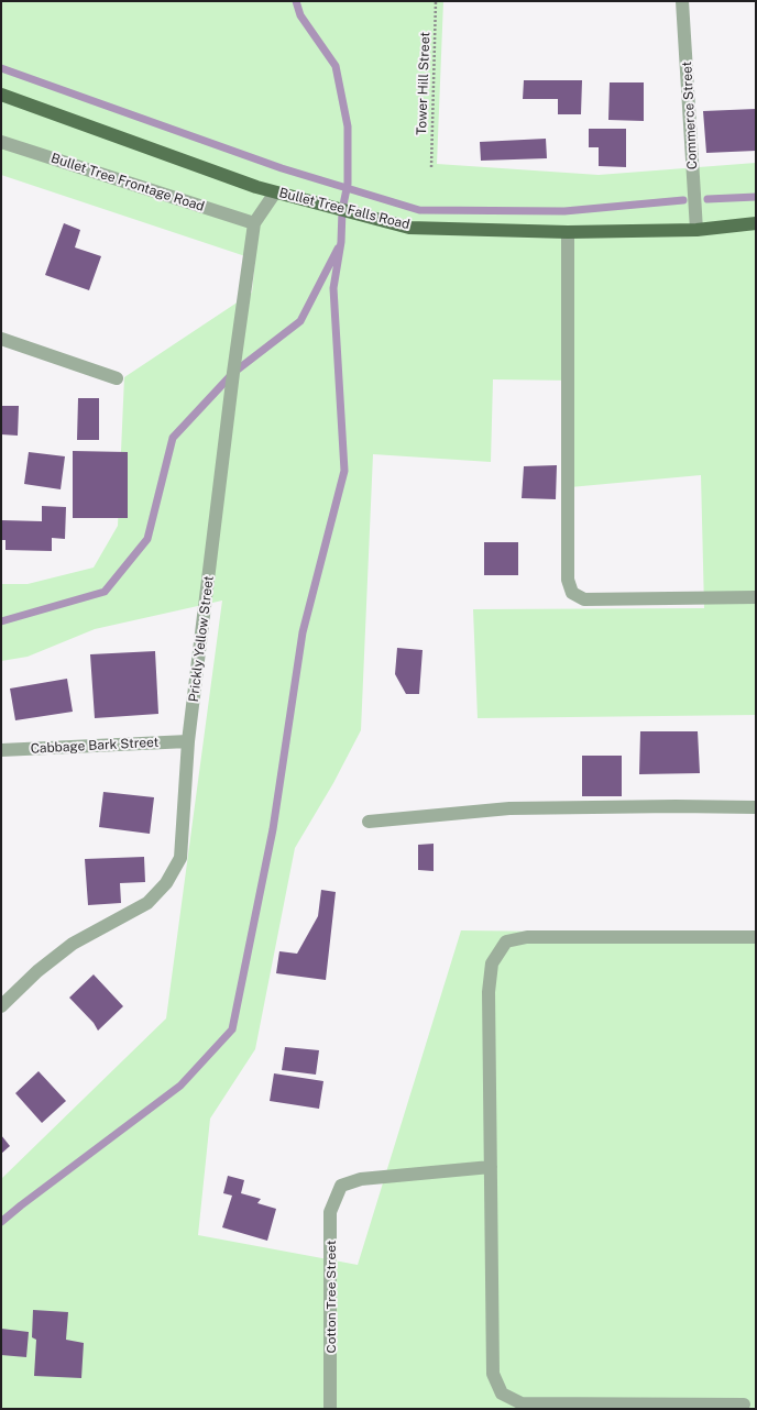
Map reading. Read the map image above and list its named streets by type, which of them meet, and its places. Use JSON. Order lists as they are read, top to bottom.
{
  "streets": {
    "main road": ["Bullet Tree Falls Road"],
    "street": [
      "Commerce Street",
      "Bullet Tree Frontage Road",
      "Prickly Yellow Street",
      "Cabbage Bark Street",
      "Cotton Tree Street"
    ],
    "path": ["Tower Hill Street"]
  },
  "crossings": [
    ["Commerce Street", "Bullet Tree Falls Road"],
    ["Bullet Tree Frontage Road", "Prickly Yellow Street"],
    ["Bullet Tree Falls Road", "Prickly Yellow Street"],
    ["Prickly Yellow Street", "Cabbage Bark Street"]
  ]
}
